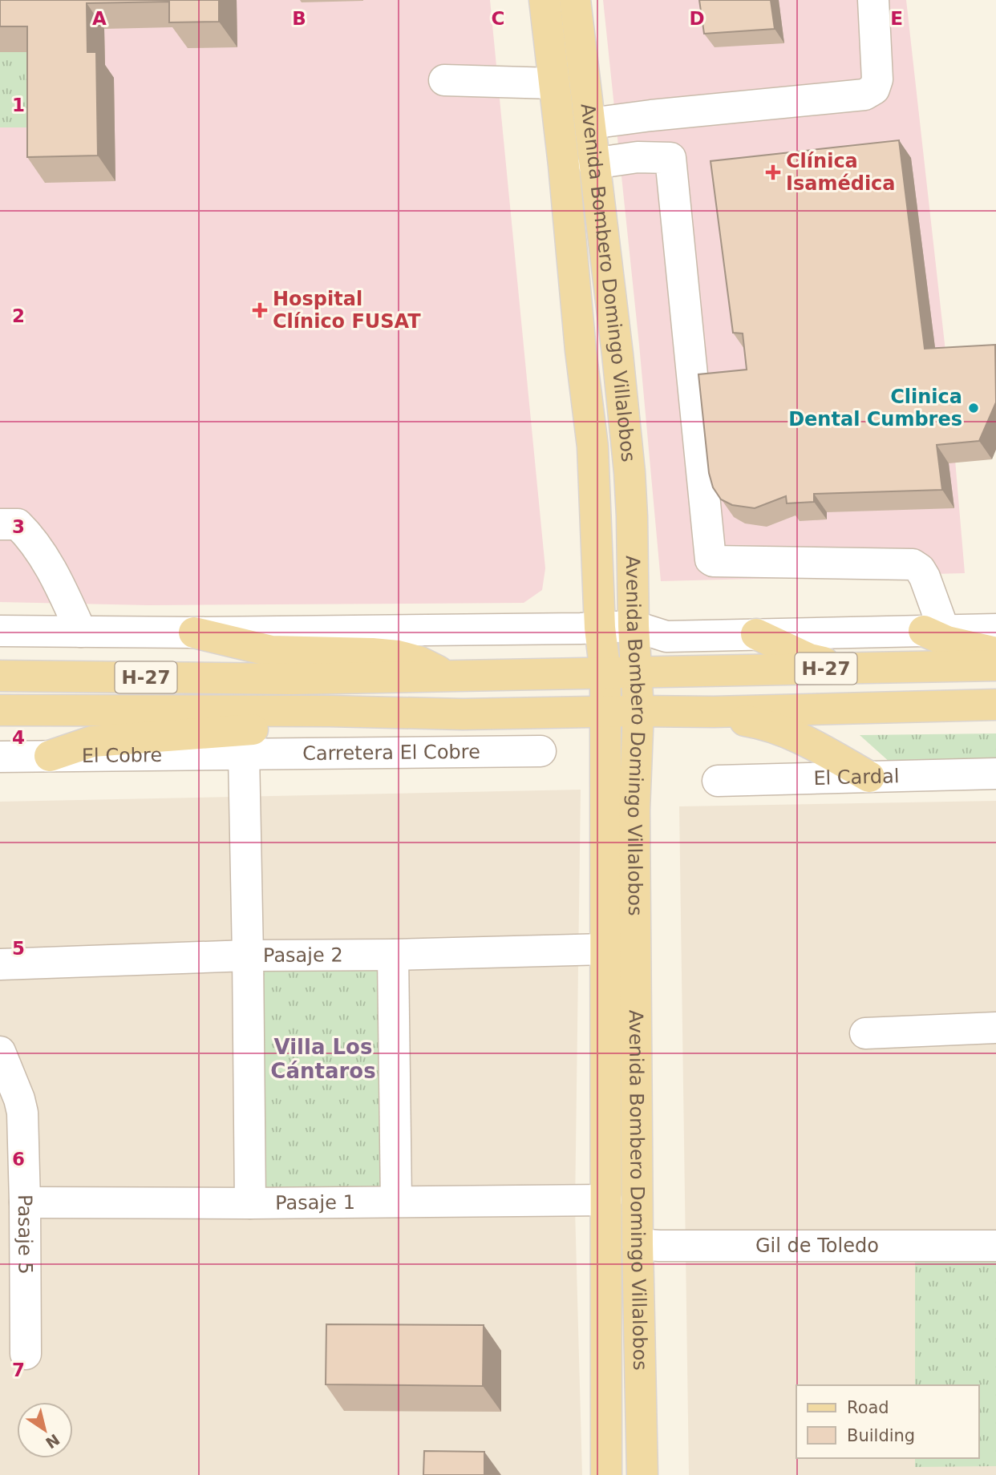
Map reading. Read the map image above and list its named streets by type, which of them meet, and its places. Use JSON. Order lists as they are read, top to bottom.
{
  "streets": {
    "main road": ["Avenida Bombero Domingo Villalobos", "H-27"],
    "street": [
      "Carretera El Cobre",
      "El Cobre",
      "El Cardal",
      "Pasaje 2",
      "Pasaje 1",
      "Pasaje 5",
      "Gil de Toledo"
    ]
  },
  "crossings": [
    ["Avenida Bombero Domingo Villalobos", "H-27"],
    ["Avenida Bombero Domingo Villalobos", "Pasaje 2"],
    ["Avenida Bombero Domingo Villalobos", "Pasaje 1"],
    ["Avenida Bombero Domingo Villalobos", "Gil de Toledo"],
    ["Carretera El Cobre", "El Cobre"],
    ["Pasaje 1", "Pasaje 5"]
  ],
  "districts": ["Villa Los Cántaros"],
  "places": {
    "health": ["Clínica Isamédica", "Hospital Clínico FUSAT"],
    "other": ["Clinica Dental Cumbres"]
  },
  "legend": ["Road", "Building"],
  "north": "bottom right",
  "grid": {
    "columns": [
      "A",
      "B",
      "C",
      "D",
      "E"
    ],
    "rows": [
      "1",
      "2",
      "3",
      "4",
      "5",
      "6",
      "7"
    ]
  }
}
